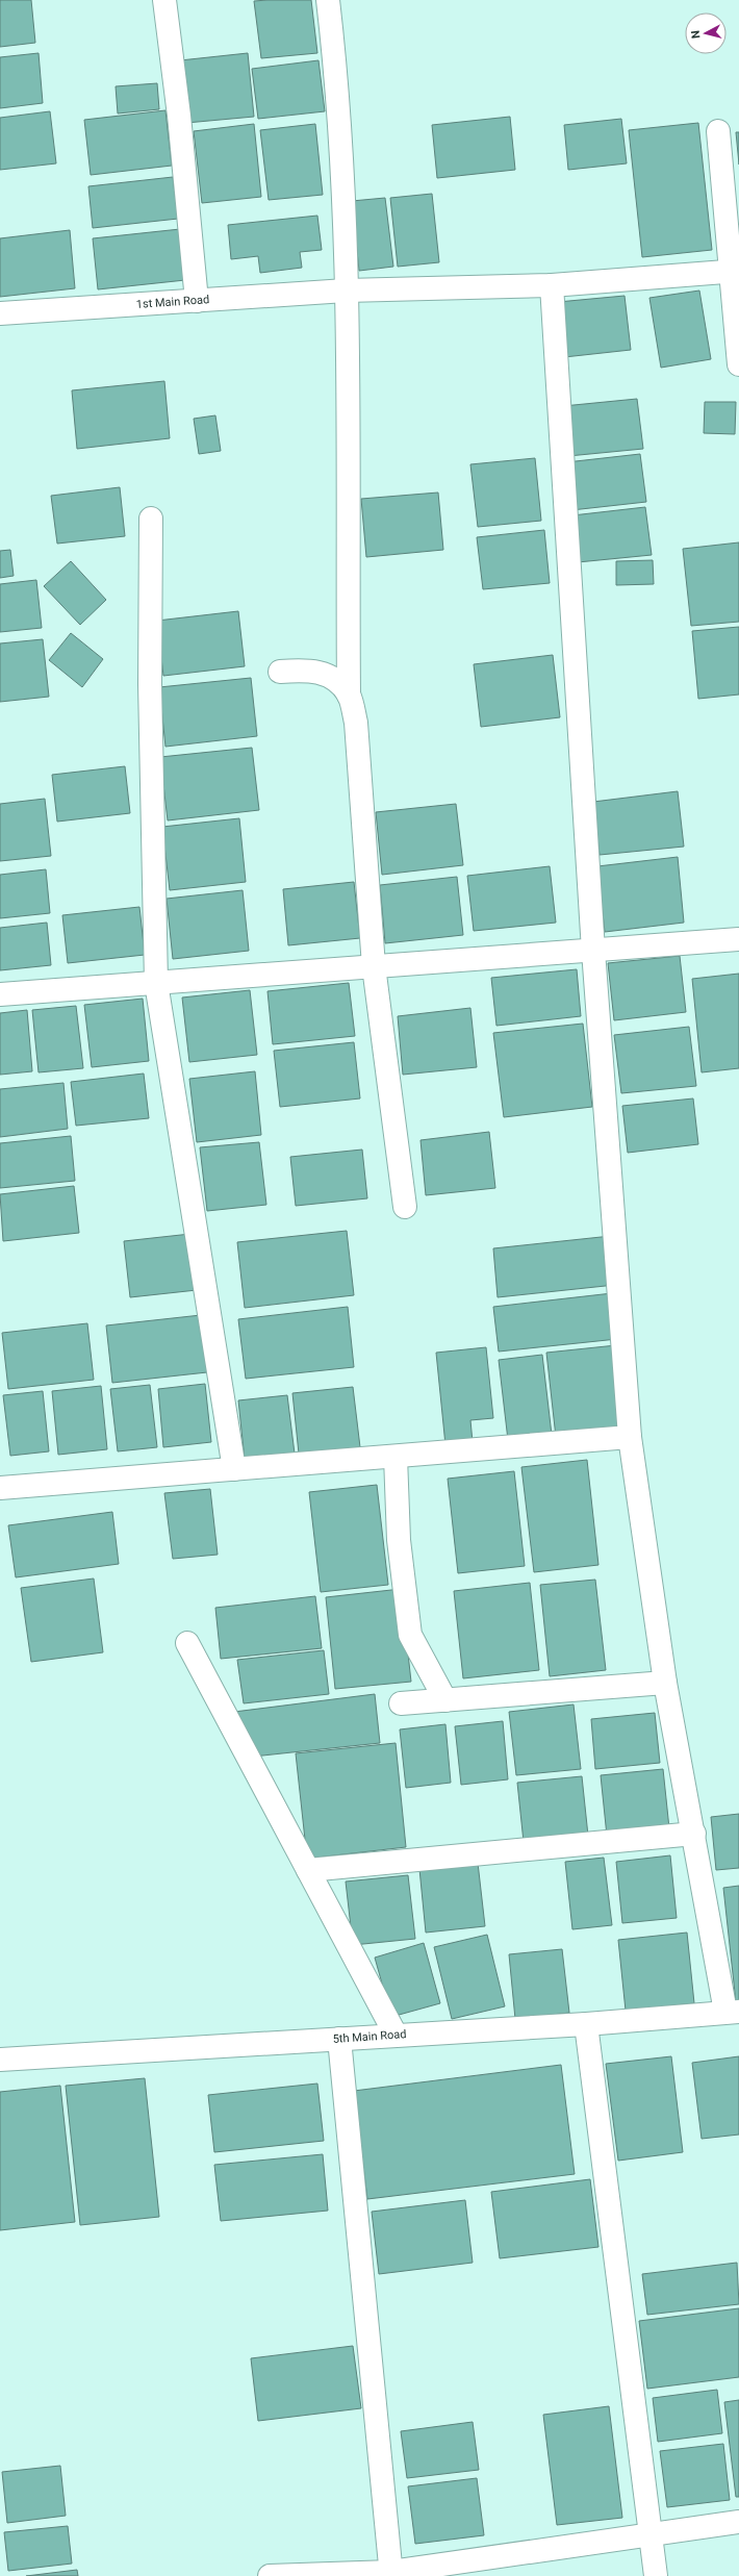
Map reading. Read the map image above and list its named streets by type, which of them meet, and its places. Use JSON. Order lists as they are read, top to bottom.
{
  "streets": {
    "street": ["1st Main Road", "5th Main Road"]
  },
  "north": "left"
}
